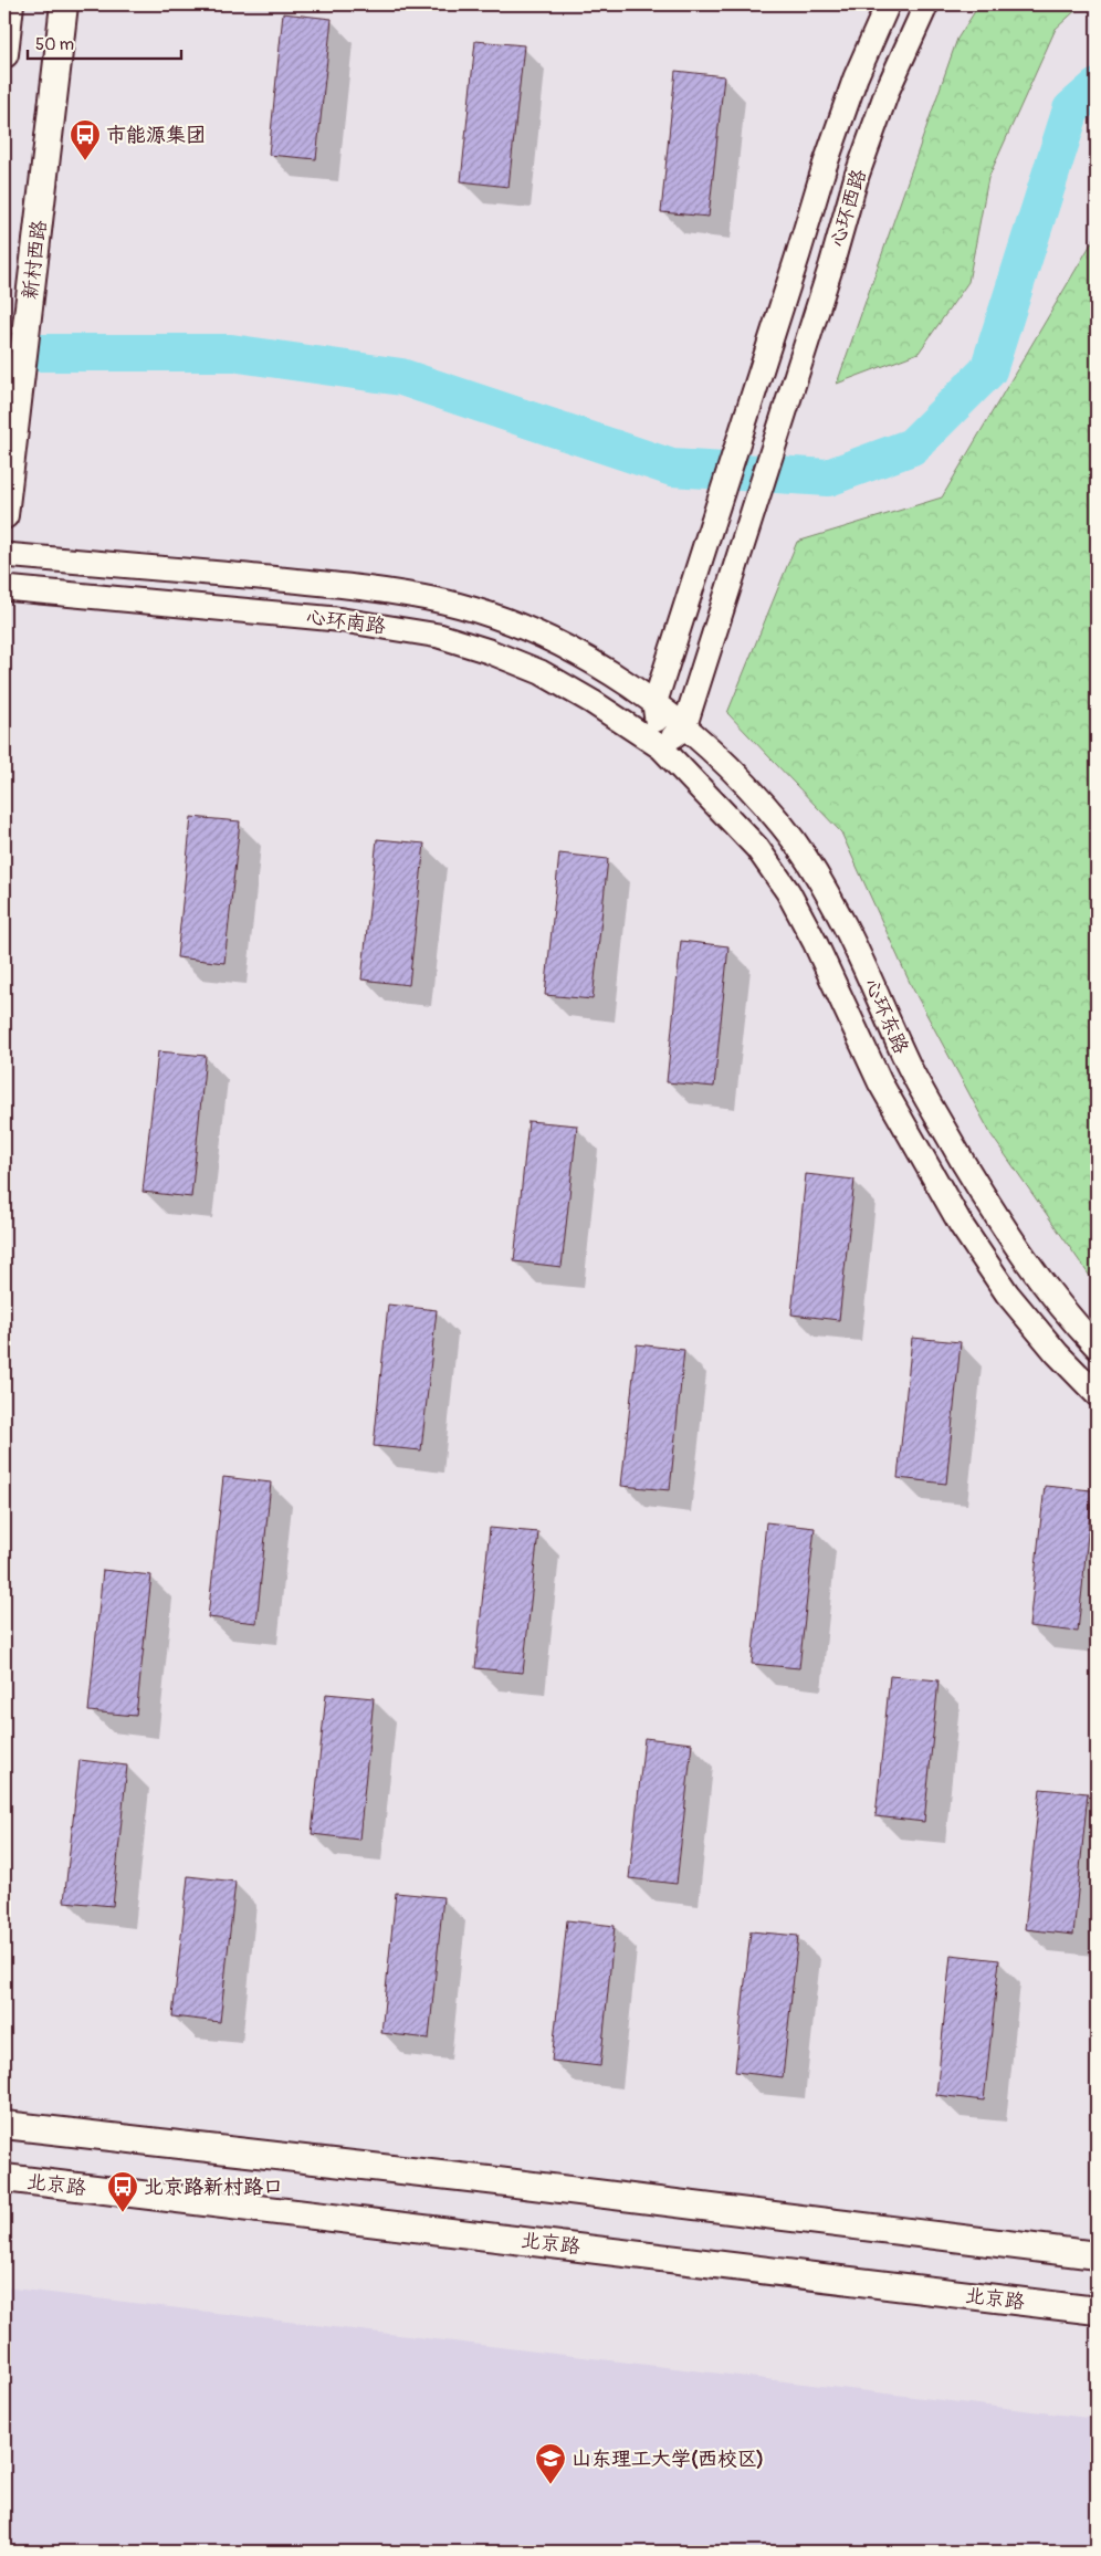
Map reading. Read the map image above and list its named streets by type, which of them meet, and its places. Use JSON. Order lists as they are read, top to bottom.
{
  "streets": {
    "main road": [
      "心环西路",
      "新村西路",
      "心环南路",
      "心环东路",
      "北京路"
    ]
  },
  "crossings": [
    ["心环西路", "心环南路"],
    ["心环西路", "心环东路"],
    ["心环南路", "心环东路"]
  ],
  "places": {
    "bus stop": ["市能源集团", "北京路新村路口"],
    "school or university": ["山东理工大学(西校区)"]
  },
  "scale_bar": "50 m"
}
